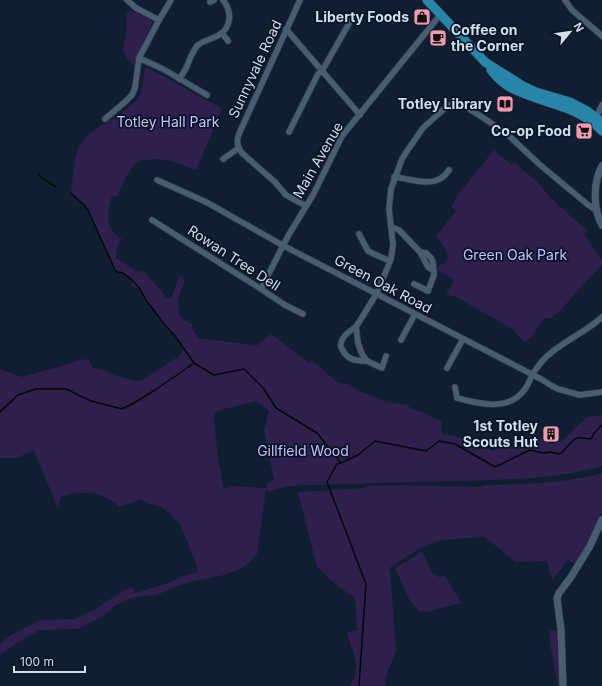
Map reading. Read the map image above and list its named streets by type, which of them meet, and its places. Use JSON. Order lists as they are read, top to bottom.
{
  "streets": {
    "street": [
      "Sunnyvale Road",
      "Main Avenue",
      "Rowan Tree Dell",
      "Green Oak Road"
    ]
  },
  "crossings": [
    ["Main Avenue", "Rowan Tree Dell"],
    ["Main Avenue", "Green Oak Road"]
  ],
  "parks": ["Totley Hall Park", "Green Oak Park", "Gillfield Wood"],
  "places": {
    "shop": ["Liberty Foods"],
    "cafe": ["Coffee on the Corner"],
    "library": ["Totley Library"],
    "supermarket": ["Co-op Food"],
    "building": ["1st Totley Scouts Hut"]
  },
  "scale_bar": "100 m",
  "north": "top right"
}
